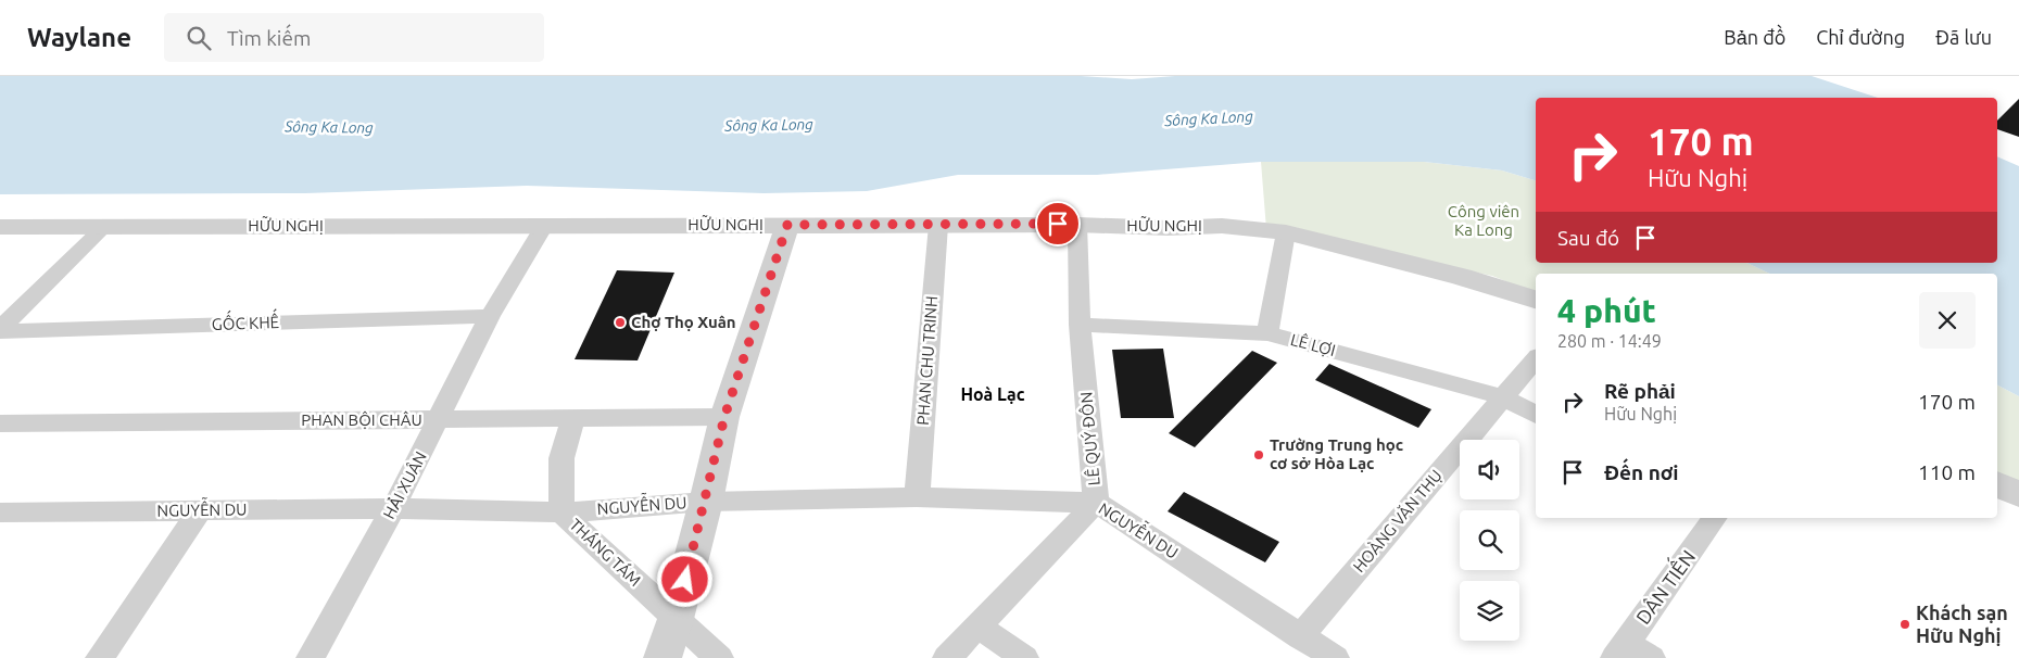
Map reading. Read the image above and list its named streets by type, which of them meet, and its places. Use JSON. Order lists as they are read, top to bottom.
{
  "streets": {
    "street": [
      "HỮU NGHỊ",
      "GỐC KHẾ",
      "LÊ LỢI",
      "PHAN CHU TRINH",
      "PHAN BỘI CHÂU",
      "LÊ QUÝ ĐÔN",
      "HẢI XUÂN",
      "NGUYỄN DU",
      "HOÀNG VĂN THỤ",
      "THÁNG TÁM",
      "DÂN TIẾN"
    ]
  },
  "crossings": [
    ["HỮU NGHỊ", "PHAN CHU TRINH"],
    ["HỮU NGHỊ", "LÊ QUÝ ĐÔN"],
    ["HỮU NGHỊ", "HẢI XUÂN"],
    ["GỐC KHẾ", "HẢI XUÂN"],
    ["LÊ LỢI", "LÊ QUÝ ĐÔN"],
    ["LÊ LỢI", "HOÀNG VĂN THỤ"],
    ["PHAN CHU TRINH", "NGUYỄN DU"],
    ["PHAN BỘI CHÂU", "HẢI XUÂN"],
    ["PHAN BỘI CHÂU", "THÁNG TÁM"],
    ["LÊ QUÝ ĐÔN", "NGUYỄN DU"],
    ["HẢI XUÂN", "NGUYỄN DU"],
    ["NGUYỄN DU", "HOÀNG VĂN THỤ"],
    ["NGUYỄN DU", "THÁNG TÁM"]
  ],
  "districts": ["Hoà Lạc"],
  "water": ["Sông Ka Long"],
  "parks": ["Công viên Ka Long"],
  "places": ["Chợ Thọ Xuân", "Trường Trung học cơ sở Hòa Lạc", "Khách sạn Hữu Nghị"],
  "page": {
    "header": "Waylane",
    "search": "Tìm kiếm",
    "nav": ["Bản đồ", "Chỉ đường", "Đã lưu"],
    "turn": ["170 m", "Hữu Nghị"],
    "then": "Sau đó",
    "heading": ["4 phút", "280 m · 14:49"],
    "list": [
      {
        "name": "Rẽ phải",
        "note": "Hữu Nghị",
        "value": "170 m"
      },
      {
        "name": "Đến nơi",
        "value": "110 m"
      }
    ]
  }
}
